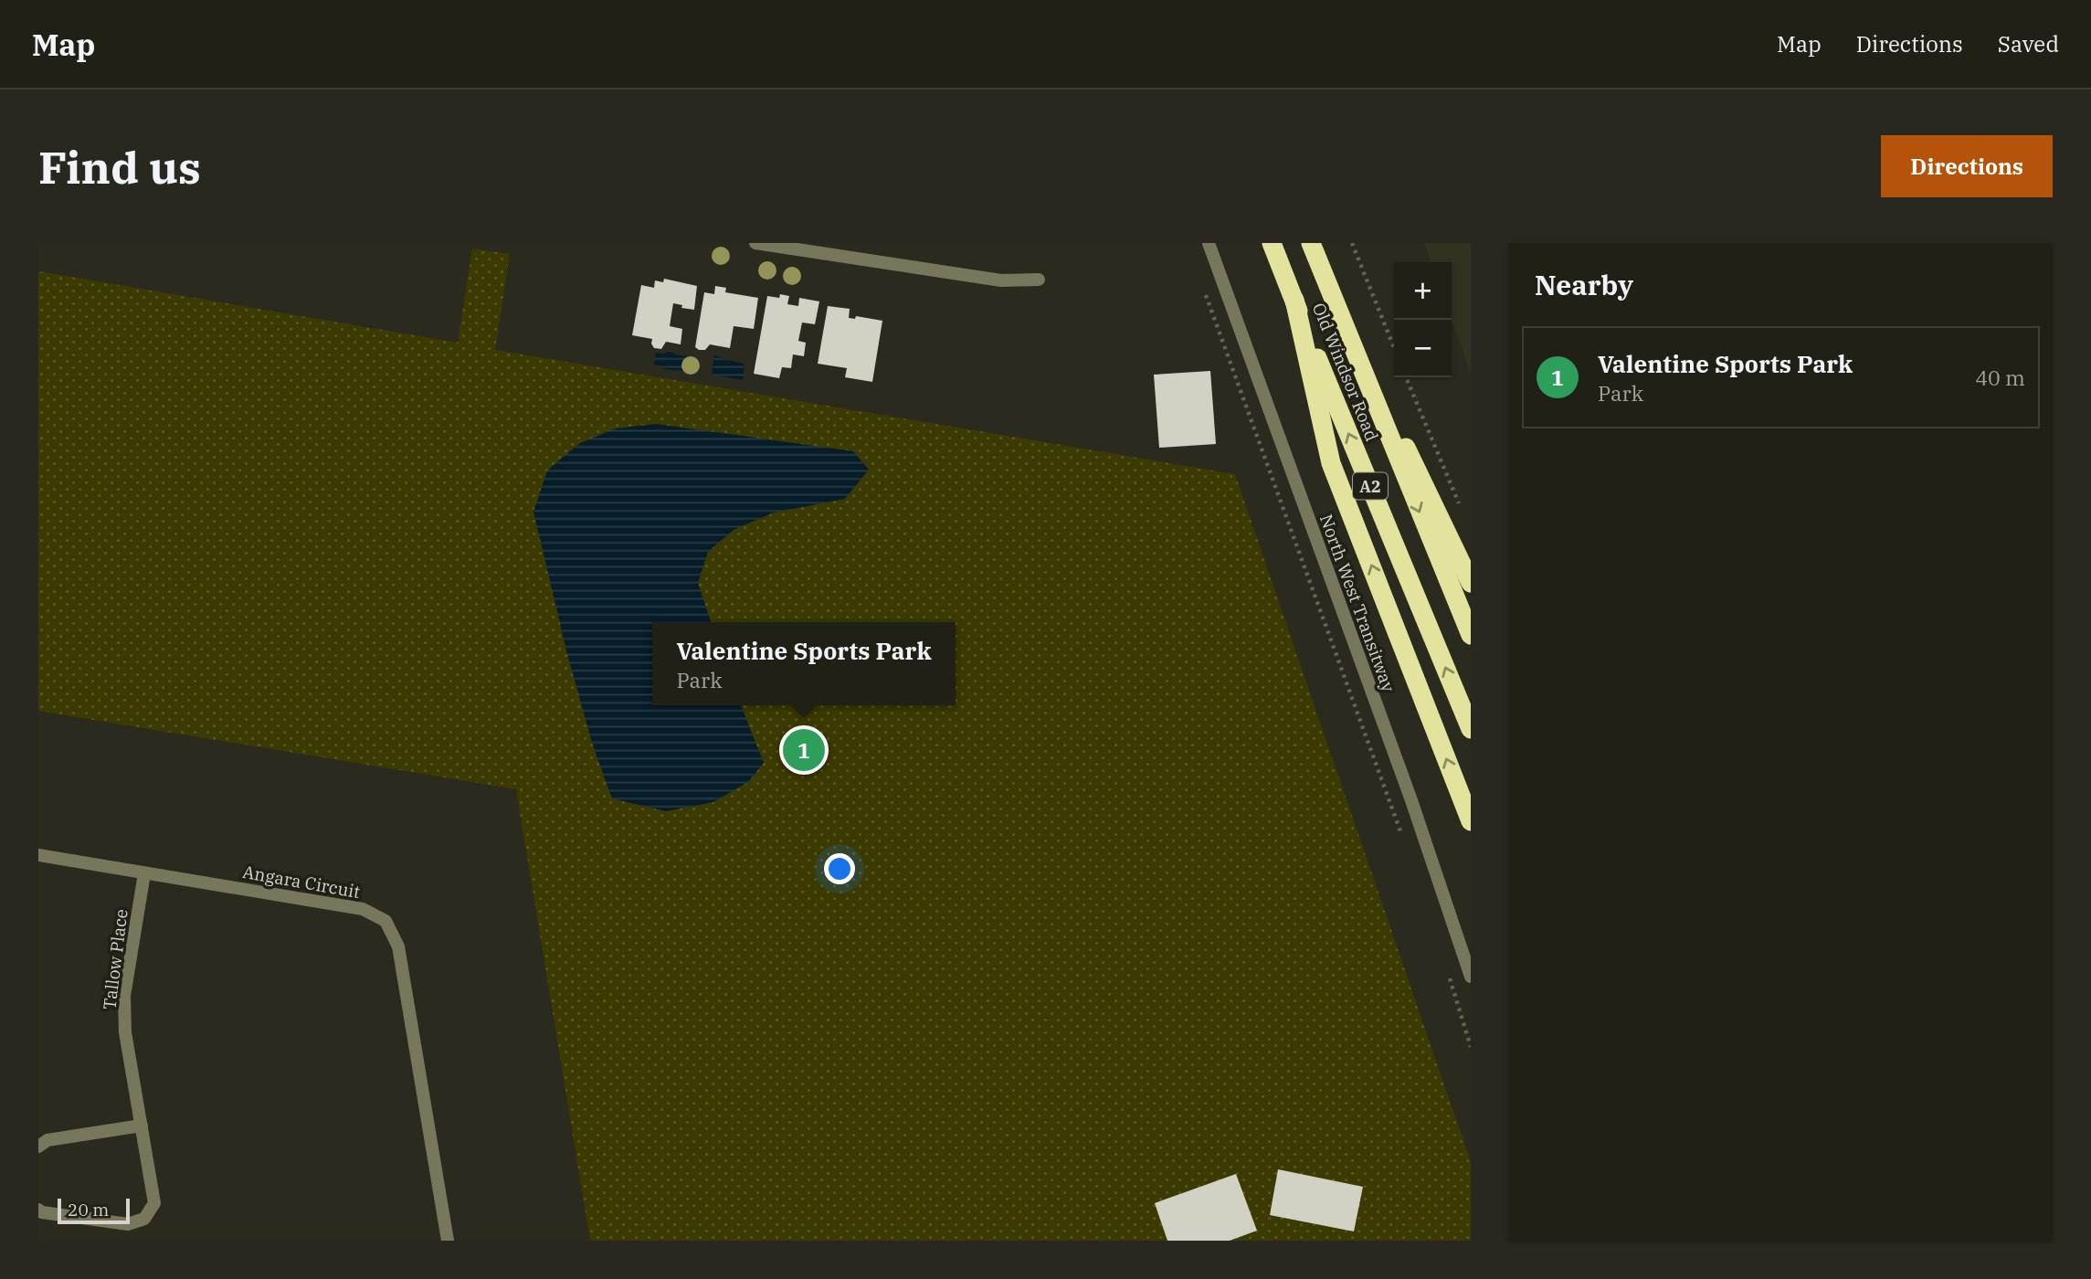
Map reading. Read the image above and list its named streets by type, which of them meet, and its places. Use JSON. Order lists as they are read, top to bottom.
{
  "streets": {
    "highway": ["Old Windsor Road", "A2"],
    "street": ["North West Transitway", "Angara Circuit", "Tallow Place"]
  },
  "crossings": [
    ["Angara Circuit", "Tallow Place"]
  ],
  "scale_bar": "20 m",
  "page": {
    "header": "Map",
    "nav": ["Map", "Directions", "Saved"],
    "buttons": "Directions",
    "title": "Find us",
    "heading": "Nearby",
    "map_buttons": ["+", "−"],
    "list": [
      {
        "mark": "1",
        "name": "Valentine Sports Park",
        "note": "Park",
        "value": "40 m"
      }
    ],
    "popup": ["Valentine Sports Park", "Park"],
    "pins": "1",
    "scale": "20 m"
  }
}
